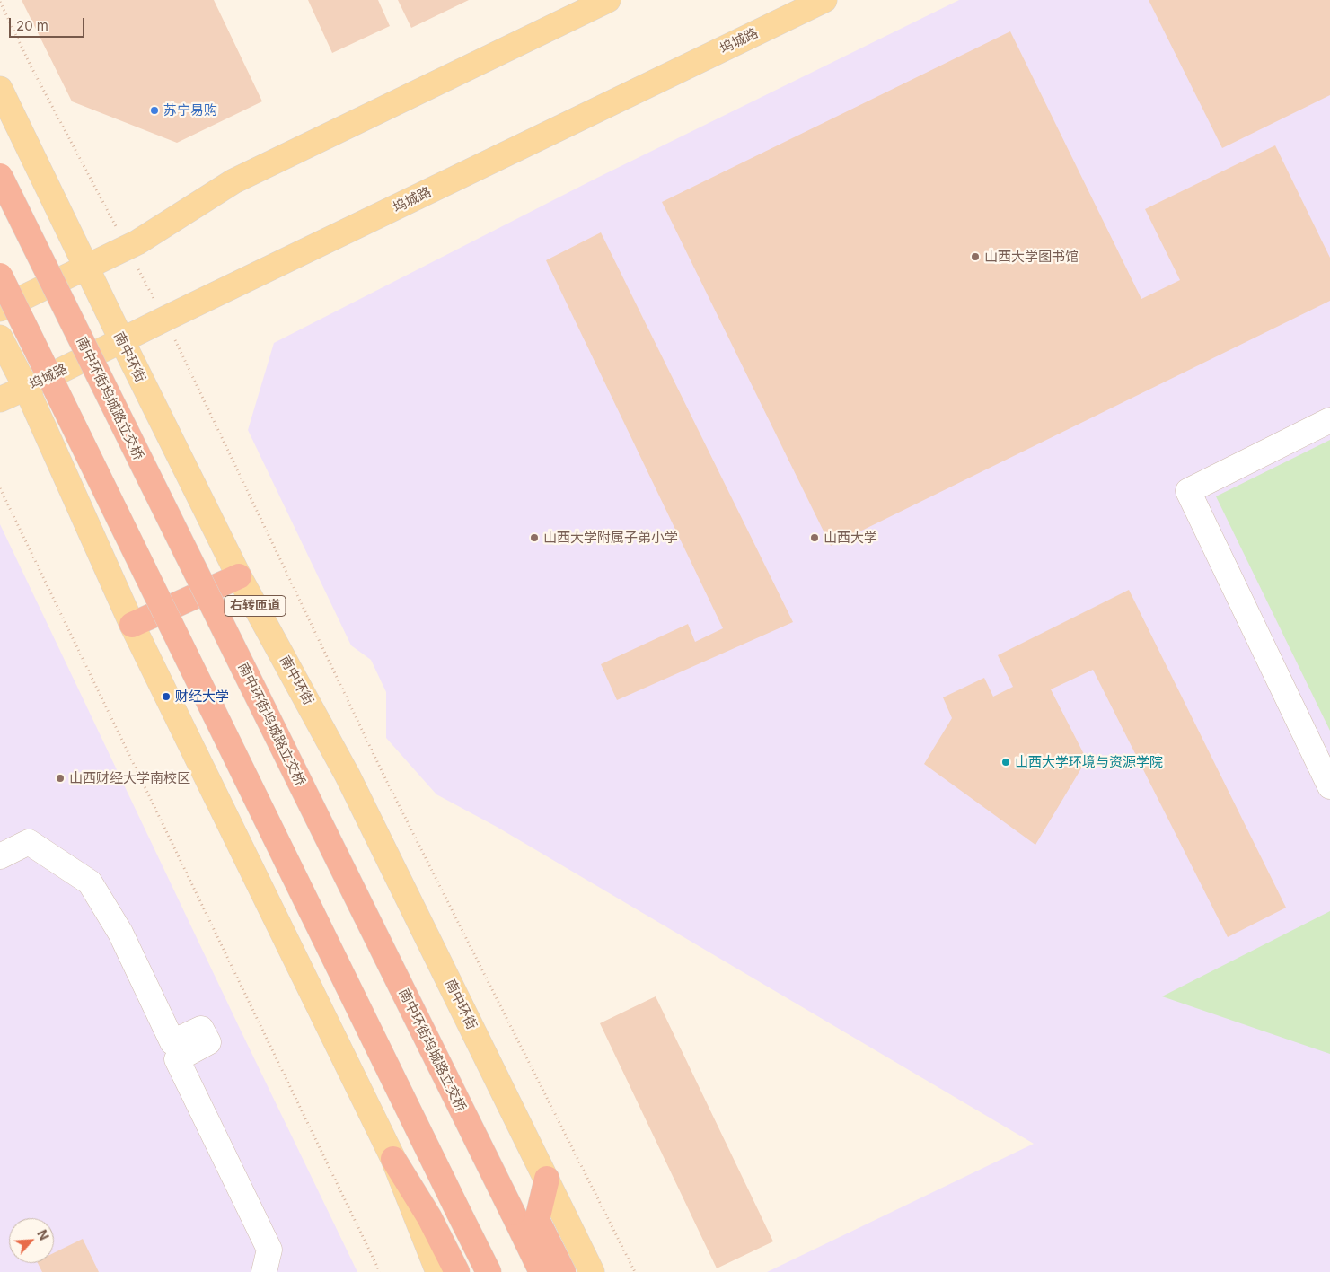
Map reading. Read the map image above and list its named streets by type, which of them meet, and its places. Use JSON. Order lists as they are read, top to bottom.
{
  "streets": {
    "highway": ["南中环街坞城路立交桥"],
    "main road": ["坞城路", "南中环街", "右转匝道"]
  },
  "crossings": [
    ["坞城路", "南中环街"]
  ],
  "places": [
    "苏宁易购",
    "山西大学图书馆",
    "山西大学附属子弟小学",
    "山西大学",
    "财经大学",
    "山西大学环境与资源学院",
    "山西财经大学南校区"
  ],
  "scale_bar": "20 m",
  "north": "top right"
}
